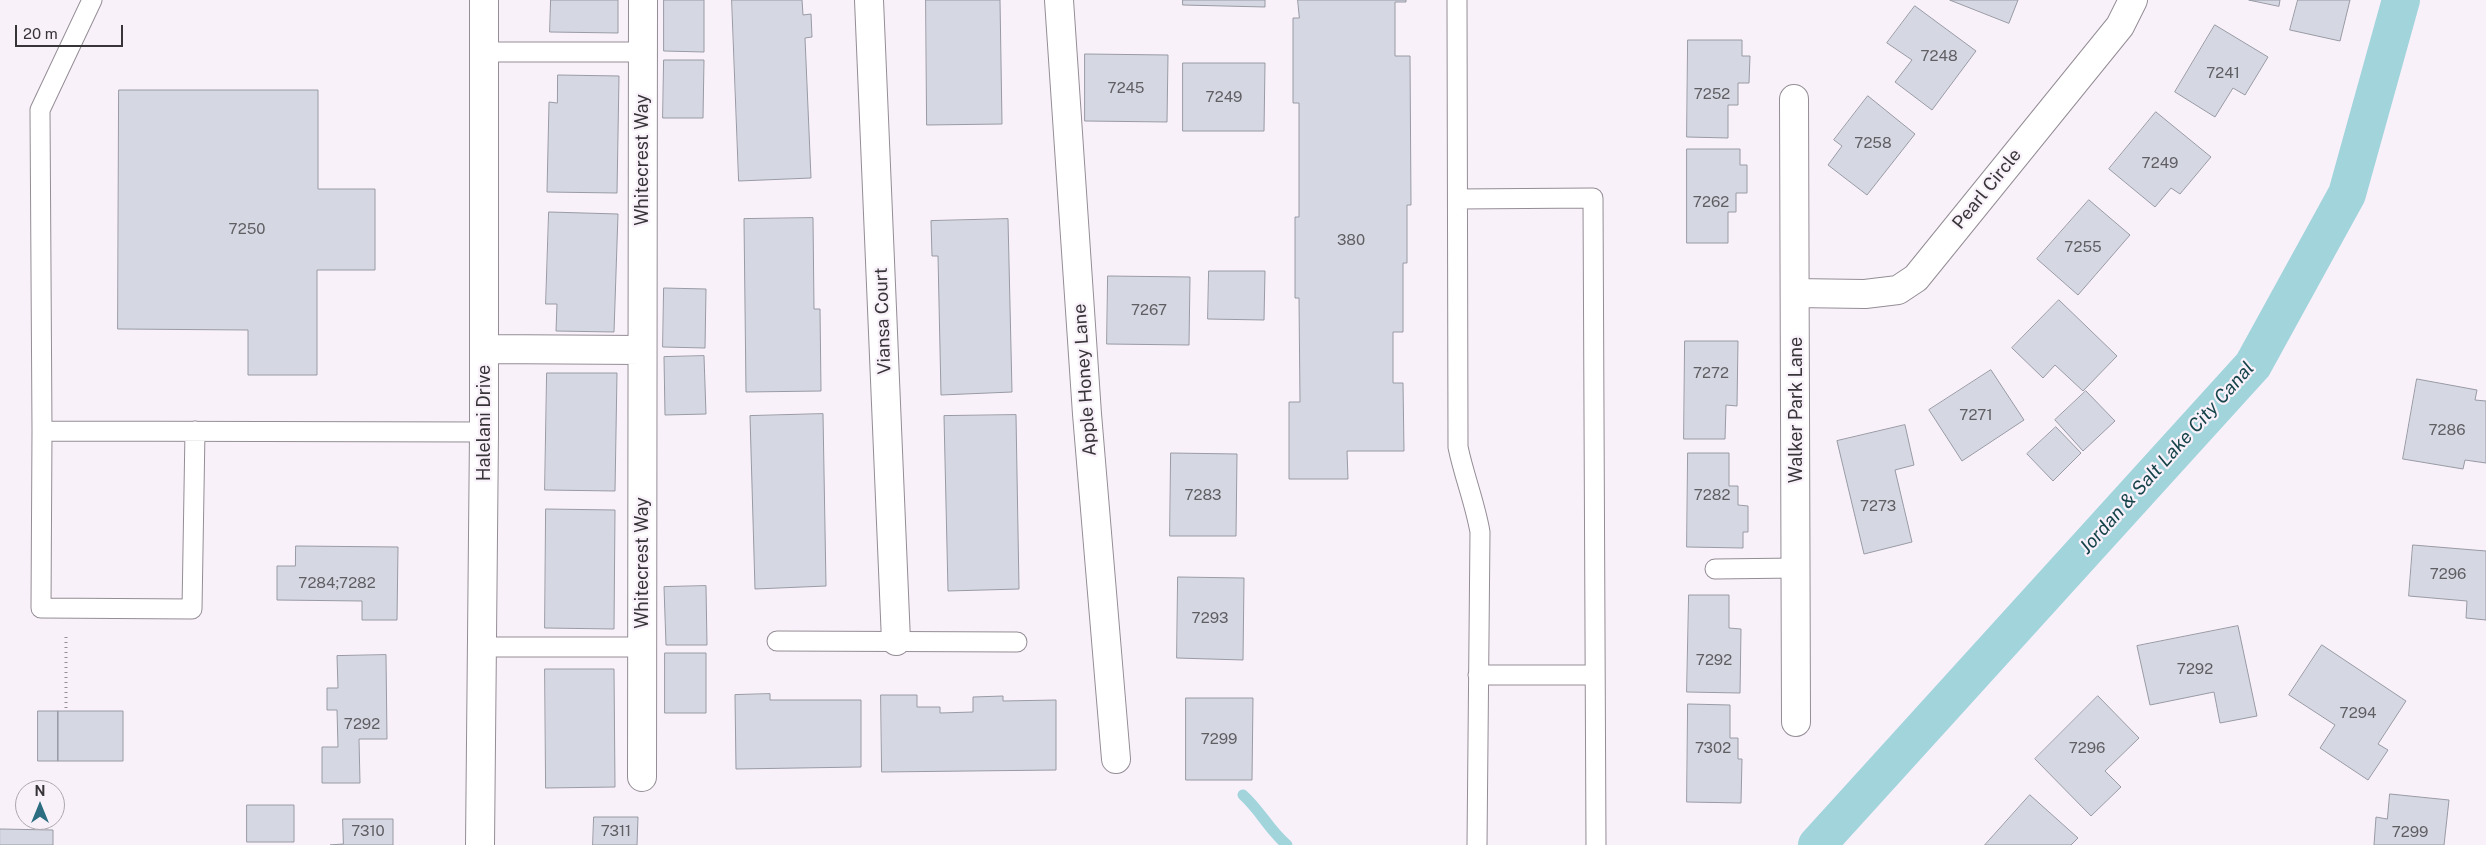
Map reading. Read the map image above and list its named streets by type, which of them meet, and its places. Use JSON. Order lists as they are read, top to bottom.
{
  "streets": {
    "street": [
      "Whitecrest Way",
      "Pearl Circle",
      "Viansa Court",
      "Apple Honey Lane",
      "Walker Park Lane",
      "Halelani Drive"
    ]
  },
  "crossings": [
    ["Pearl Circle", "Walker Park Lane"]
  ],
  "water": ["Jordan & Salt Lake City Canal"],
  "house_numbers": [
    "7248",
    "7241",
    "7245",
    "7252",
    "7249",
    "7258",
    "7249",
    "7262",
    "7250",
    "380",
    "7255",
    "7267",
    "7272",
    "7271",
    "7286",
    "7283",
    "7282",
    "7273",
    "7296",
    "7284;7282",
    "7293",
    "7292",
    "7292",
    "7294",
    "7292",
    "7299",
    "7302",
    "7296",
    "7310",
    "7311",
    "7299"
  ],
  "scale_bar": "20 m",
  "north": "top"
}
